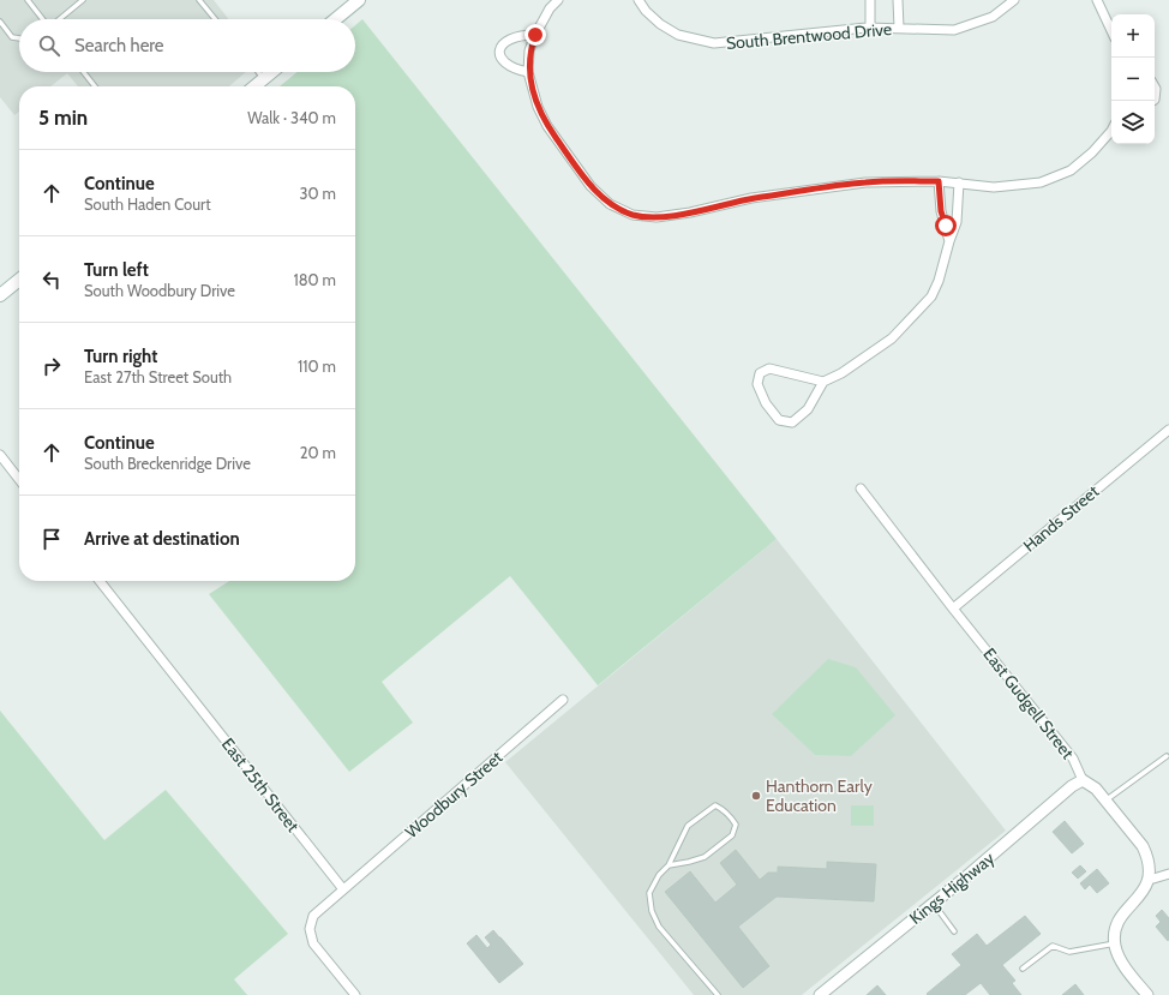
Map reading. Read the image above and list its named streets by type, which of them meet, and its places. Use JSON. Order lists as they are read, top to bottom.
{
  "streets": {
    "street": [
      "South Brentwood Drive",
      "Hands Street",
      "East Gudgell Street",
      "East 25th Street",
      "Woodbury Street",
      "Kings Highway"
    ]
  },
  "crossings": [
    ["Hands Street", "East Gudgell Street"],
    ["East Gudgell Street", "Kings Highway"],
    ["East 25th Street", "Woodbury Street"]
  ],
  "places": ["Hanthorn Early Education"],
  "page": {
    "map_buttons": ["+", "−"],
    "search": "Search here",
    "heading": ["5 min", "Walk · 340 m"],
    "list": [
      ["Continue", "South Haden Court", "30 m"],
      ["Turn left", "South Woodbury Drive", "180 m"],
      ["Turn right", "East 27th Street South", "110 m"],
      ["Continue", "South Breckenridge Drive", "20 m"],
      "Arrive at destination"
    ]
  }
}
